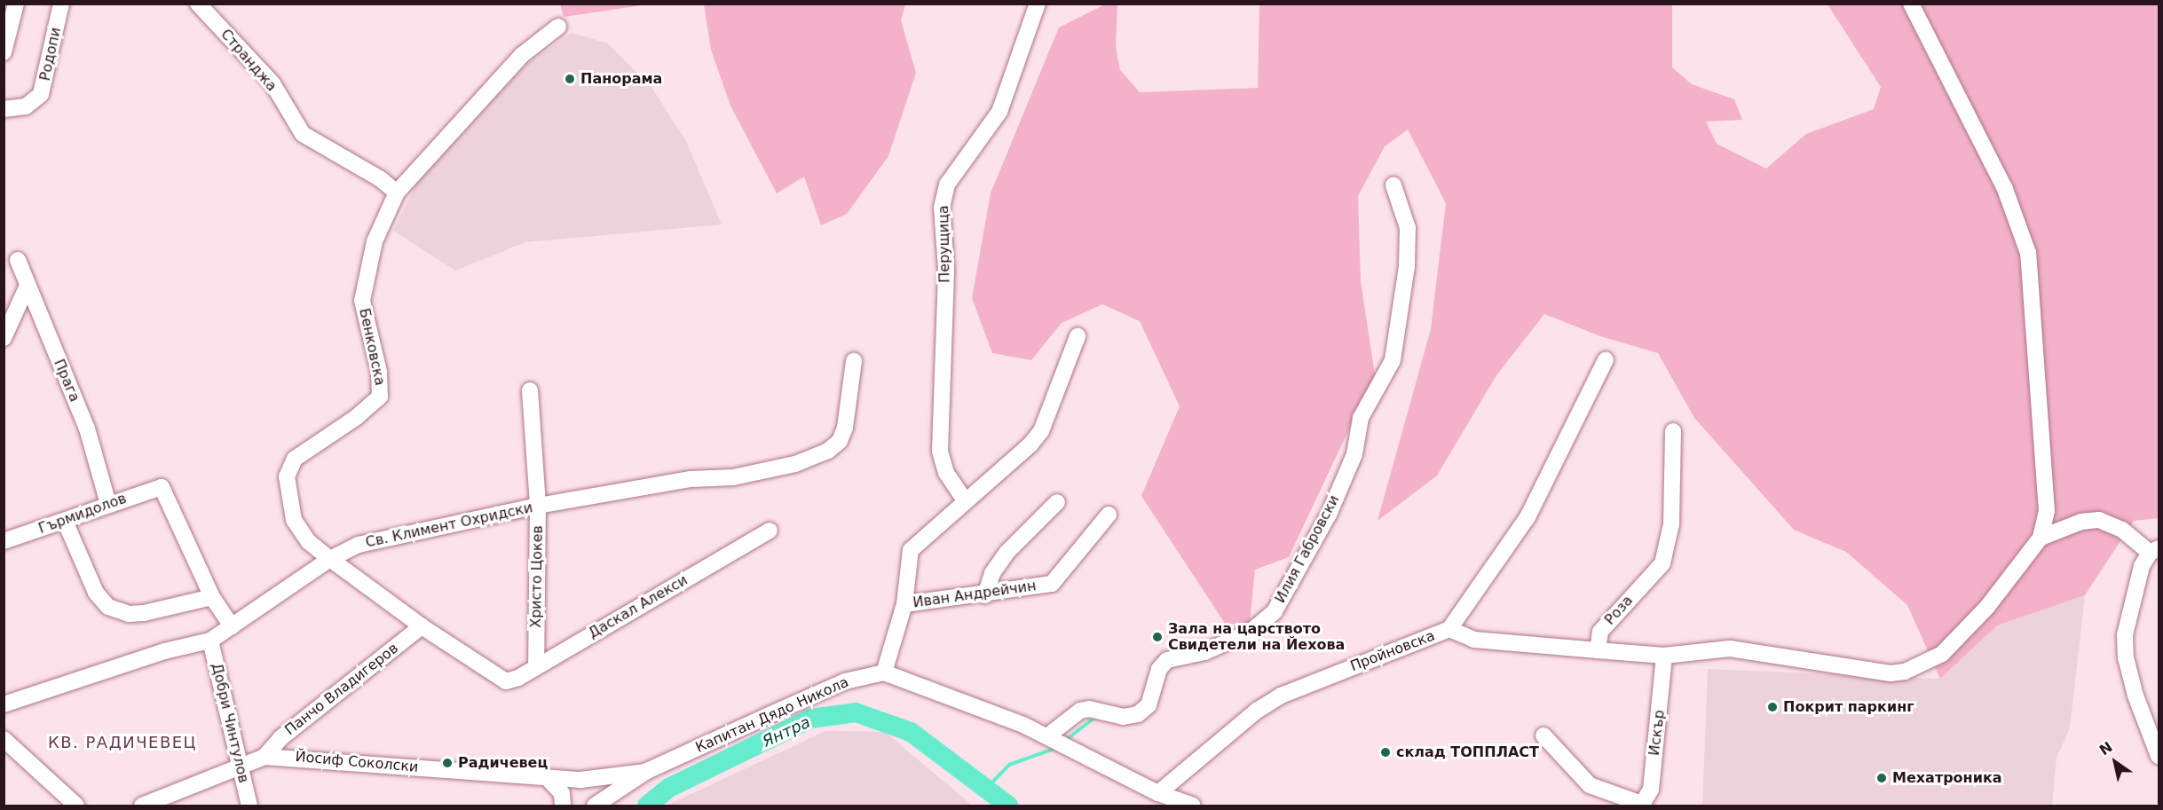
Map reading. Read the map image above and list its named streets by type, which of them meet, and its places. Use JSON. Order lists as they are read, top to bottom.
{
  "streets": {
    "street": [
      "Родопи",
      "Странджа",
      "Перущица",
      "Бенковска",
      "Прага",
      "Гърмидолов",
      "Св. Климент Охридски",
      "Илия Габровски",
      "Христо Цокев",
      "Иван Андрейчин",
      "Даскал Алекси",
      "Роза",
      "Пройновска",
      "Панчо Владигеров",
      "Капитан Дядо Никола",
      "Добри Чинтулов",
      "Искър",
      "Йосиф Соколски"
    ]
  },
  "crossings": [
    ["Странджа", "Бенковска"],
    ["Бенковска", "Св. Климент Охридски"],
    ["Бенковска", "Даскал Алекси"],
    ["Бенковска", "Панчо Владигеров"],
    ["Прага", "Гърмидолов"],
    ["Св. Климент Охридски", "Христо Цокев"],
    ["Св. Климент Охридски", "Добри Чинтулов"],
    ["Христо Цокев", "Даскал Алекси"],
    ["Панчо Владигеров", "Йосиф Соколски"],
    ["Капитан Дядо Никола", "Йосиф Соколски"],
    ["Добри Чинтулов", "Йосиф Соколски"]
  ],
  "districts": ["КВ. РАДИЧЕВЕЦ"],
  "water": ["Янтра"],
  "places": [
    "Панорама",
    "Зала на царството Свидетели на Йехова",
    "Покрит паркинг",
    "склад ТОППЛАСТ",
    "Радичевец",
    "Мехатроника"
  ],
  "north": "top left"
}
